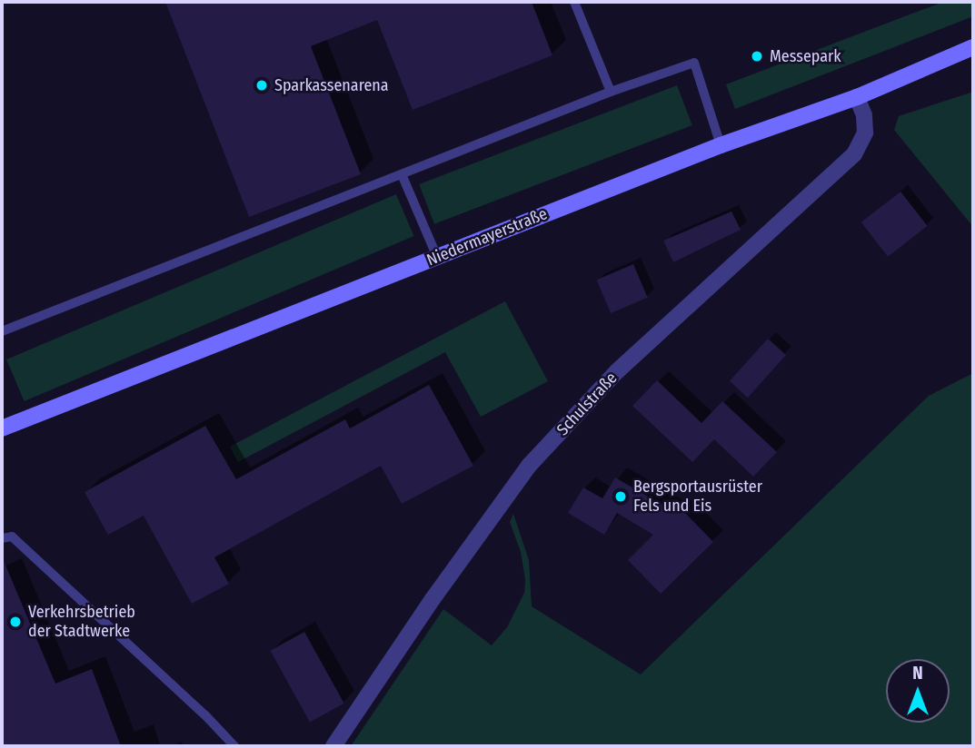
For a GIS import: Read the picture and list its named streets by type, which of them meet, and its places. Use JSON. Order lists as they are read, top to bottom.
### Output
{
  "streets": {
    "main road": ["Niedermayerstraße"],
    "street": ["Schulstraße"]
  },
  "crossings": [
    ["Niedermayerstraße", "Schulstraße"]
  ],
  "places": [
    "Messepark",
    "Sparkassenarena",
    "Bergsportausrüster Fels und Eis",
    "Verkehrsbetrieb der Stadtwerke"
  ],
  "north": "top"
}
